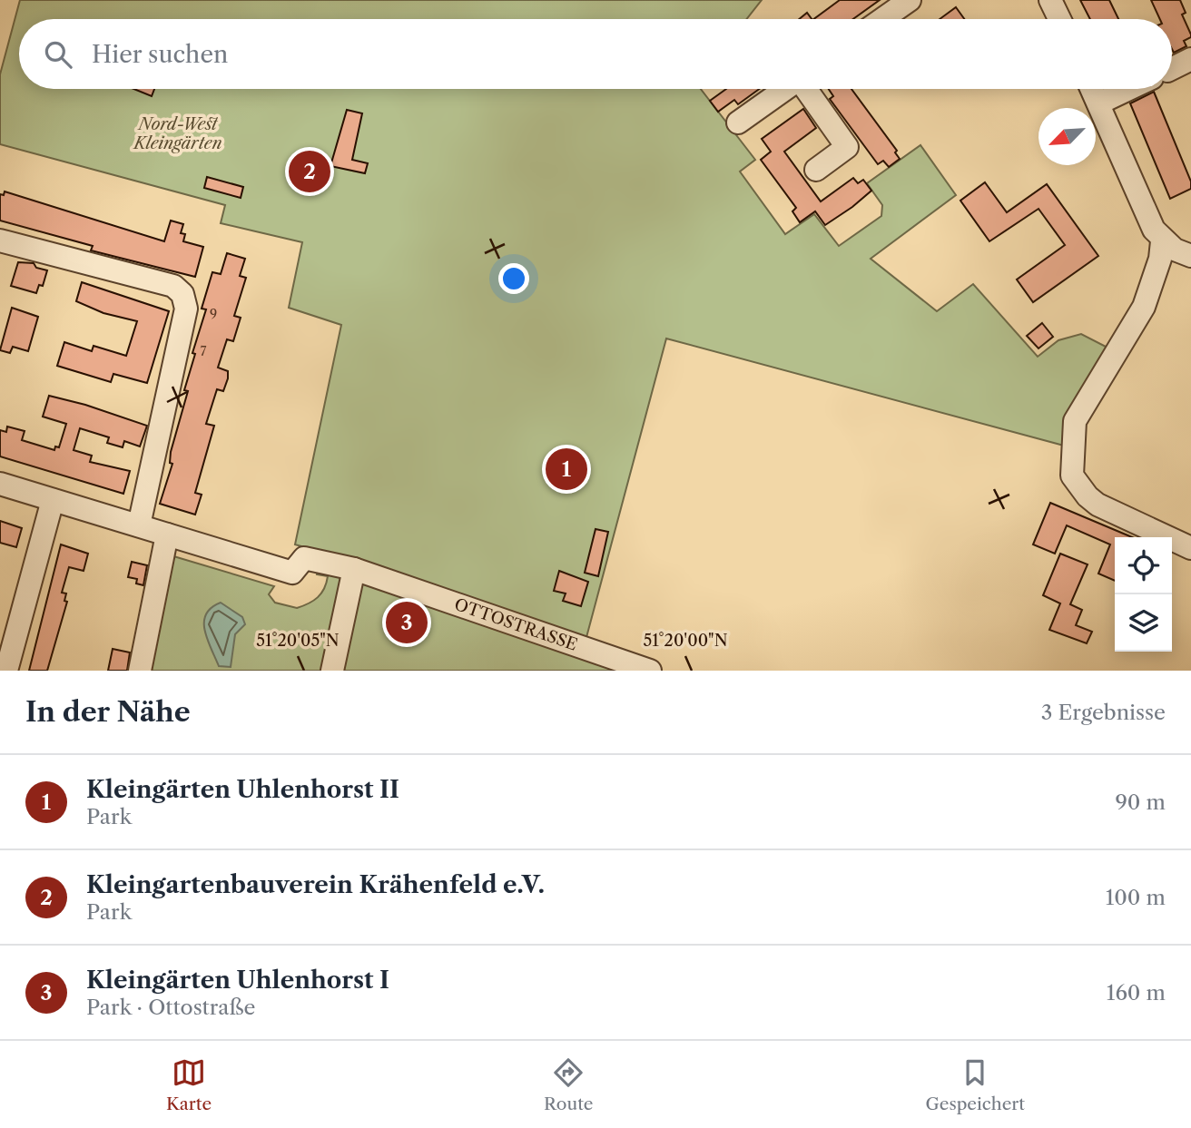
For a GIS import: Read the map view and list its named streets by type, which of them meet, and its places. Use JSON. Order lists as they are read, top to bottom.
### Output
{
  "streets": {
    "street": ["OTTOSTRASSE"]
  },
  "parks": ["Nord-West Kleingärten"],
  "house_numbers": ["9", "7"],
  "north": "bottom left",
  "page": {
    "search": "Hier suchen",
    "pins": ["2", "1", "3"],
    "heading": ["In der Nähe", "3 Ergebnisse"],
    "list": [
      {
        "mark": "1",
        "name": "Kleingärten Uhlenhorst II",
        "note": "Park",
        "value": "90 m"
      },
      {
        "mark": "2",
        "name": "Kleingartenbauverein Krähenfeld e.V.",
        "note": "Park",
        "value": "100 m"
      },
      {
        "mark": "3",
        "name": "Kleingärten Uhlenhorst I",
        "note": "Park · Ottostraße",
        "value": "160 m"
      }
    ],
    "nav": ["Karte", "Route", "Gespeichert"]
  },
  "coordinates": ["51°20'05\"N", "51°20'00\"N"]
}
